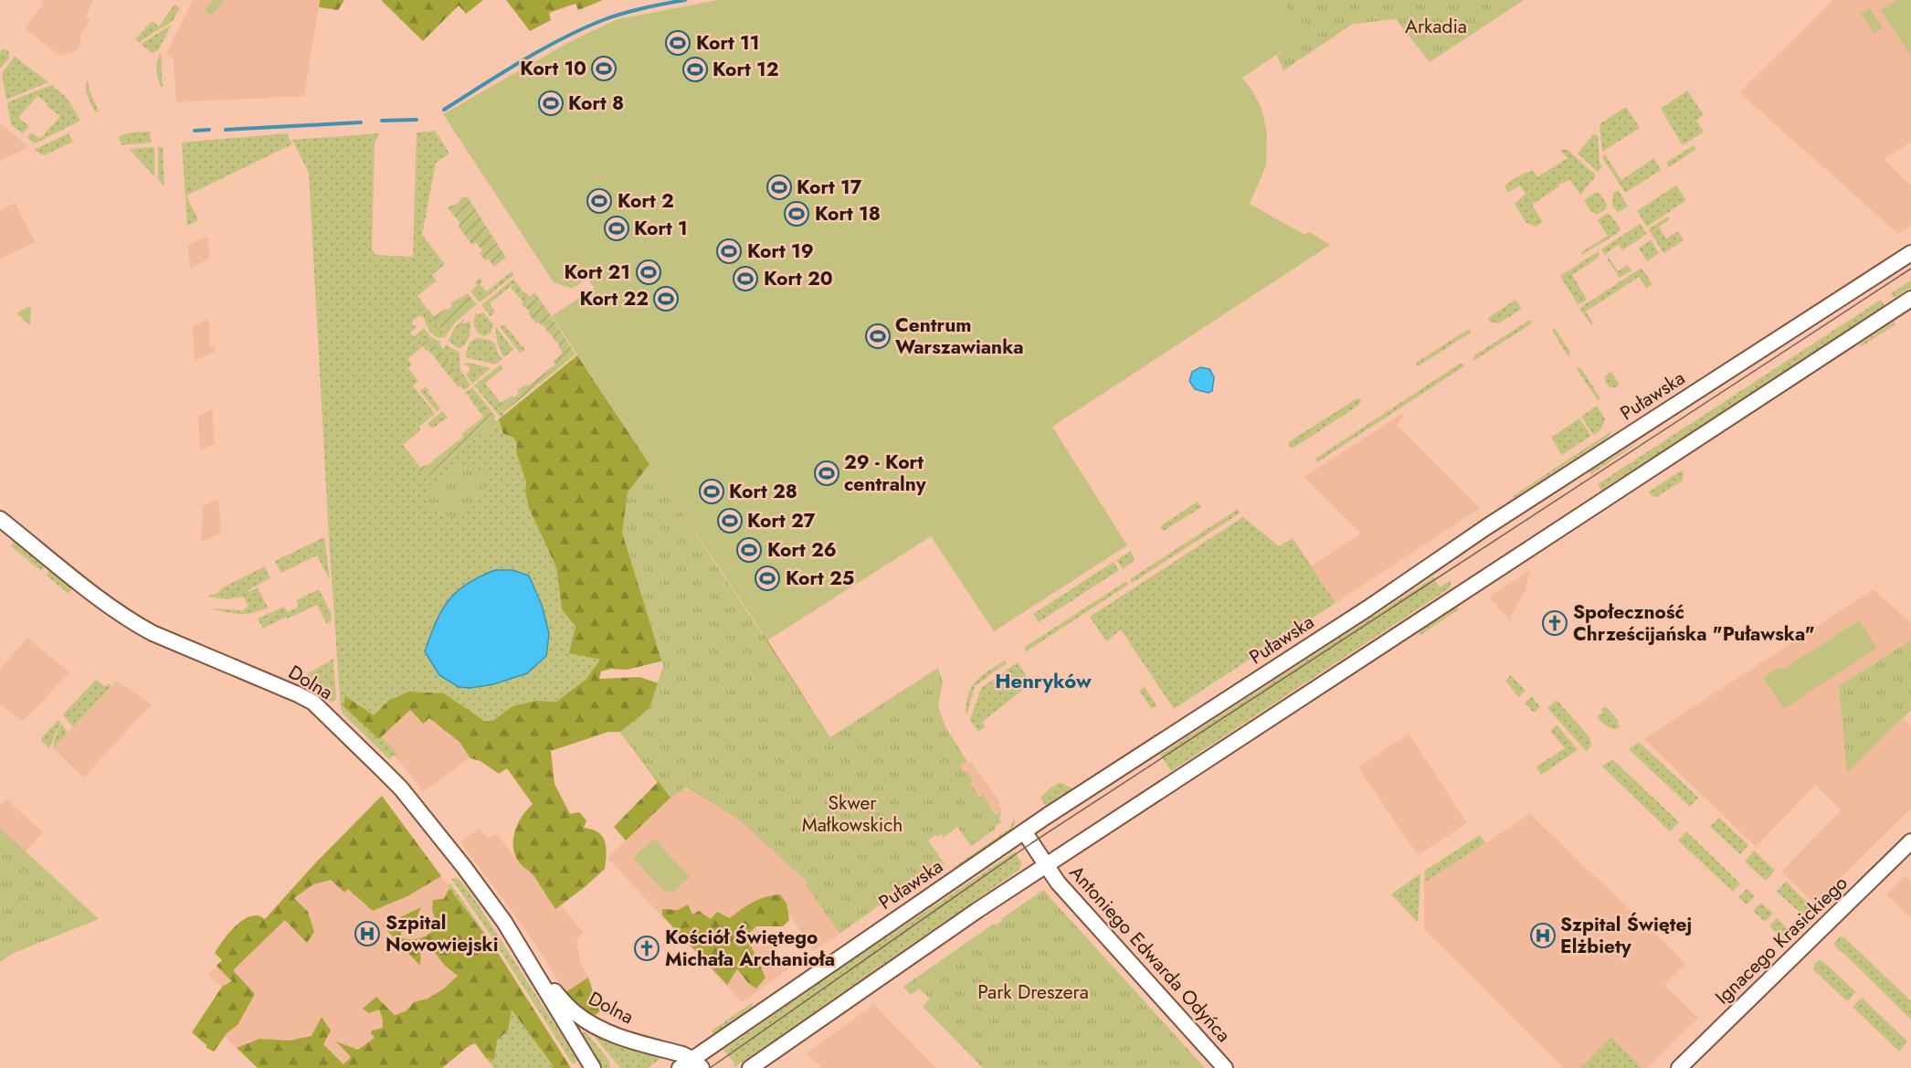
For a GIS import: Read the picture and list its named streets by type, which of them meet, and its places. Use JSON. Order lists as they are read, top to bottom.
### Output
{
  "streets": {
    "main road": [
      "Puławska",
      "Dolna",
      "Ignacego Krasickiego",
      "Antoniego Edwarda Odyńca"
    ]
  },
  "crossings": [
    ["Puławska", "Dolna"],
    ["Puławska", "Antoniego Edwarda Odyńca"]
  ],
  "districts": ["Henryków"],
  "parks": ["Arkadia", "Skwer Małkowskich", "Park Dreszera"],
  "places": {
    "sports": [
      "Kort 11",
      "Kort 10",
      "Kort 12",
      "Kort 8",
      "Kort 17",
      "Kort 2",
      "Kort 18",
      "Kort 1",
      "Kort 19",
      "Kort 21",
      "Kort 20",
      "Kort 22",
      "Centrum Warszawianka",
      "29 - Kort centralny",
      "Kort 28",
      "Kort 27",
      "Kort 26",
      "Kort 25"
    ],
    "church": ["Społeczność Chrześcijańska \"Puławska\"", "Kościół Świętego Michała Archanioła"],
    "hospital": ["Szpital Nowowiejski", "Szpital Świętej Elżbiety"]
  }
}
